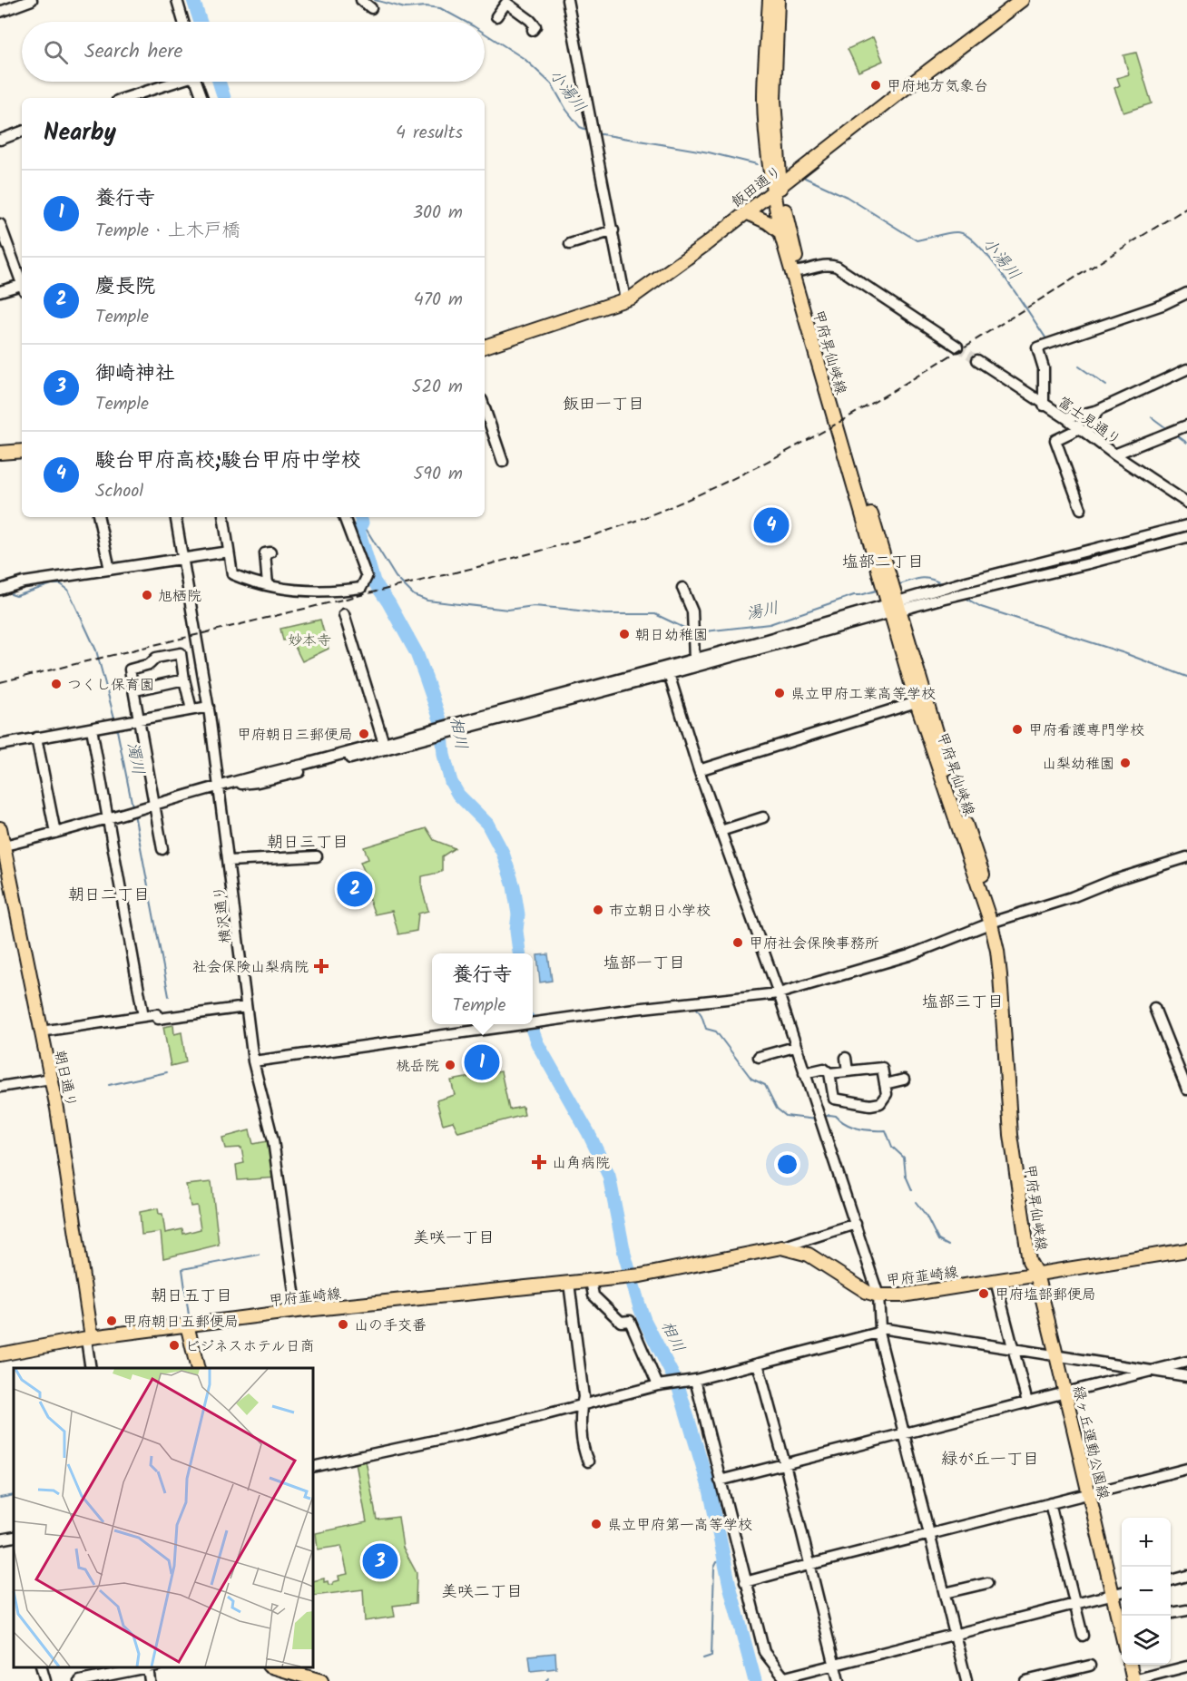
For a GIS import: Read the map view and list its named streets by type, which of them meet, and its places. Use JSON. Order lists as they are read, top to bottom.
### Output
{
  "streets": {
    "main road": [
      "飯田通り",
      "甲府昇仙峡線",
      "朝日通り",
      "甲府韮崎線",
      "緑ヶ丘運動公園線"
    ],
    "street": ["富士見通り", "横沢通り"]
  },
  "crossings": [
    ["飯田通り", "甲府昇仙峡線"],
    ["甲府昇仙峡線", "甲府韮崎線"],
    ["甲府昇仙峡線", "緑ヶ丘運動公園線"],
    ["横沢通り", "甲府韮崎線"],
    ["朝日通り", "甲府韮崎線"],
    ["甲府韮崎線", "緑ヶ丘運動公園線"]
  ],
  "districts": [
    "飯田一丁目",
    "塩部二丁目",
    "朝日三丁目",
    "朝日二丁目",
    "塩部一丁目",
    "塩部三丁目",
    "美咲一丁目",
    "朝日五丁目",
    "緑が丘一丁目",
    "美咲二丁目"
  ],
  "water": [
    "小湯川",
    "湯川",
    "相川",
    "濁川"
  ],
  "parks": ["妙本寺"],
  "places": {
    "other": [
      "甲府地方気象台",
      "旭栖院",
      "朝日幼稚園",
      "つくし保育園",
      "県立甲府工業高等学校",
      "甲府看護専門学校",
      "甲府朝日三郵便局",
      "山梨幼稚園",
      "市立朝日小学校",
      "甲府社会保険事務所",
      "桃岳院",
      "甲府塩部郵便局",
      "甲府朝日五郵便局",
      "山の手交番",
      "ビジネスホテル日商",
      "県立甲府第一高等学校"
    ],
    "health": ["社会保険山梨病院", "山角病院"]
  },
  "page": {
    "search": "Search here",
    "heading": ["Nearby", "4 results"],
    "list": [
      {
        "mark": "1",
        "name": "養行寺",
        "note": "Temple · 上木戸橋",
        "value": "300 m"
      },
      {
        "mark": "2",
        "name": "慶長院",
        "note": "Temple",
        "value": "470 m"
      },
      {
        "mark": "3",
        "name": "御崎神社",
        "note": "Temple",
        "value": "520 m"
      },
      {
        "mark": "4",
        "name": "駿台甲府高校;駿台甲府中学校",
        "note": "School",
        "value": "590 m"
      }
    ],
    "pins": [
      "4",
      "2",
      "1",
      "3"
    ],
    "popup": ["養行寺", "Temple"],
    "map_buttons": ["+", "−"]
  }
}
